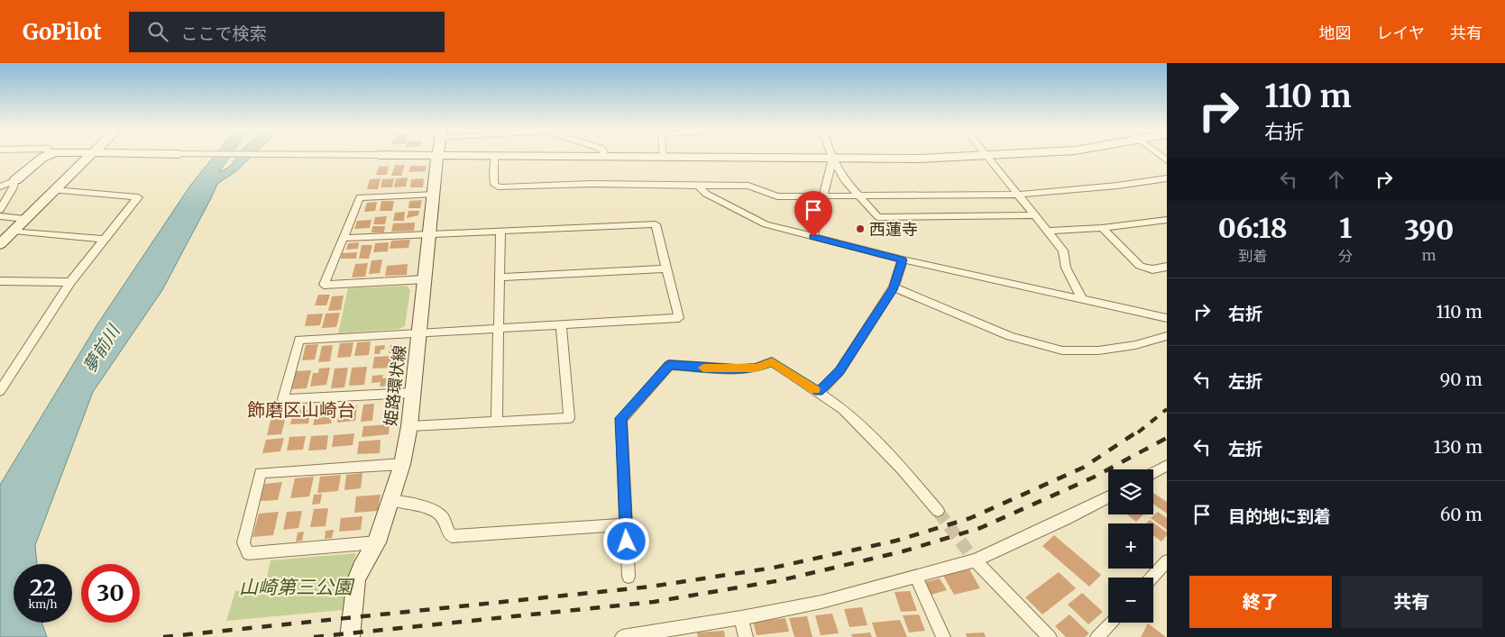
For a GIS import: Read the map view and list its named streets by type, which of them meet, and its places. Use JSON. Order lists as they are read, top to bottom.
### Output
{
  "streets": {
    "street": ["姫路環状線"]
  },
  "districts": ["飾磨区山崎台"],
  "water": ["夢前川"],
  "parks": ["山崎第三公園"],
  "places": ["西蓮寺"],
  "page": {
    "header": "GoPilot",
    "search": "ここで検索",
    "nav": ["地図", "レイヤ", "共有"],
    "turn": ["110 m", "右折"],
    "eta": [
      "06:18",
      "到着",
      "1",
      "分",
      "390",
      "m"
    ],
    "list": [
      {
        "name": "右折",
        "value": "110 m"
      },
      {
        "name": "左折",
        "value": "90 m"
      },
      {
        "name": "左折",
        "value": "130 m"
      },
      {
        "name": "目的地に到着",
        "value": "60 m"
      }
    ],
    "map_buttons": ["+", "−"],
    "speed": "22 km/h",
    "limit": "30",
    "buttons": ["終了", "共有"]
  }
}
